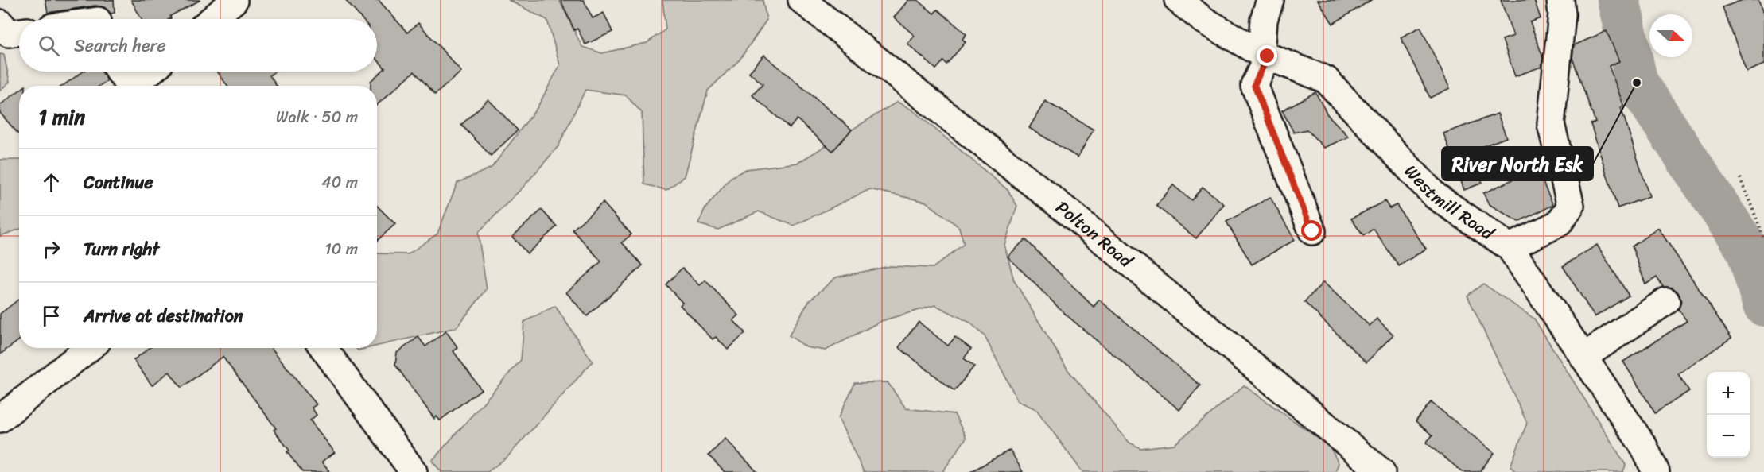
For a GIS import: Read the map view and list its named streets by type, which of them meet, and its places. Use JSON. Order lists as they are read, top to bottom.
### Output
{
  "streets": {
    "street": ["Westmill Road", "Polton Road"]
  },
  "places": ["River North Esk"],
  "north": "right",
  "page": {
    "search": "Search here",
    "heading": ["1 min", "Walk · 50 m"],
    "list": [
      ["Continue", "40 m"],
      ["Turn right", "10 m"],
      "Arrive at destination"
    ],
    "map_buttons": ["+", "−"]
  }
}
